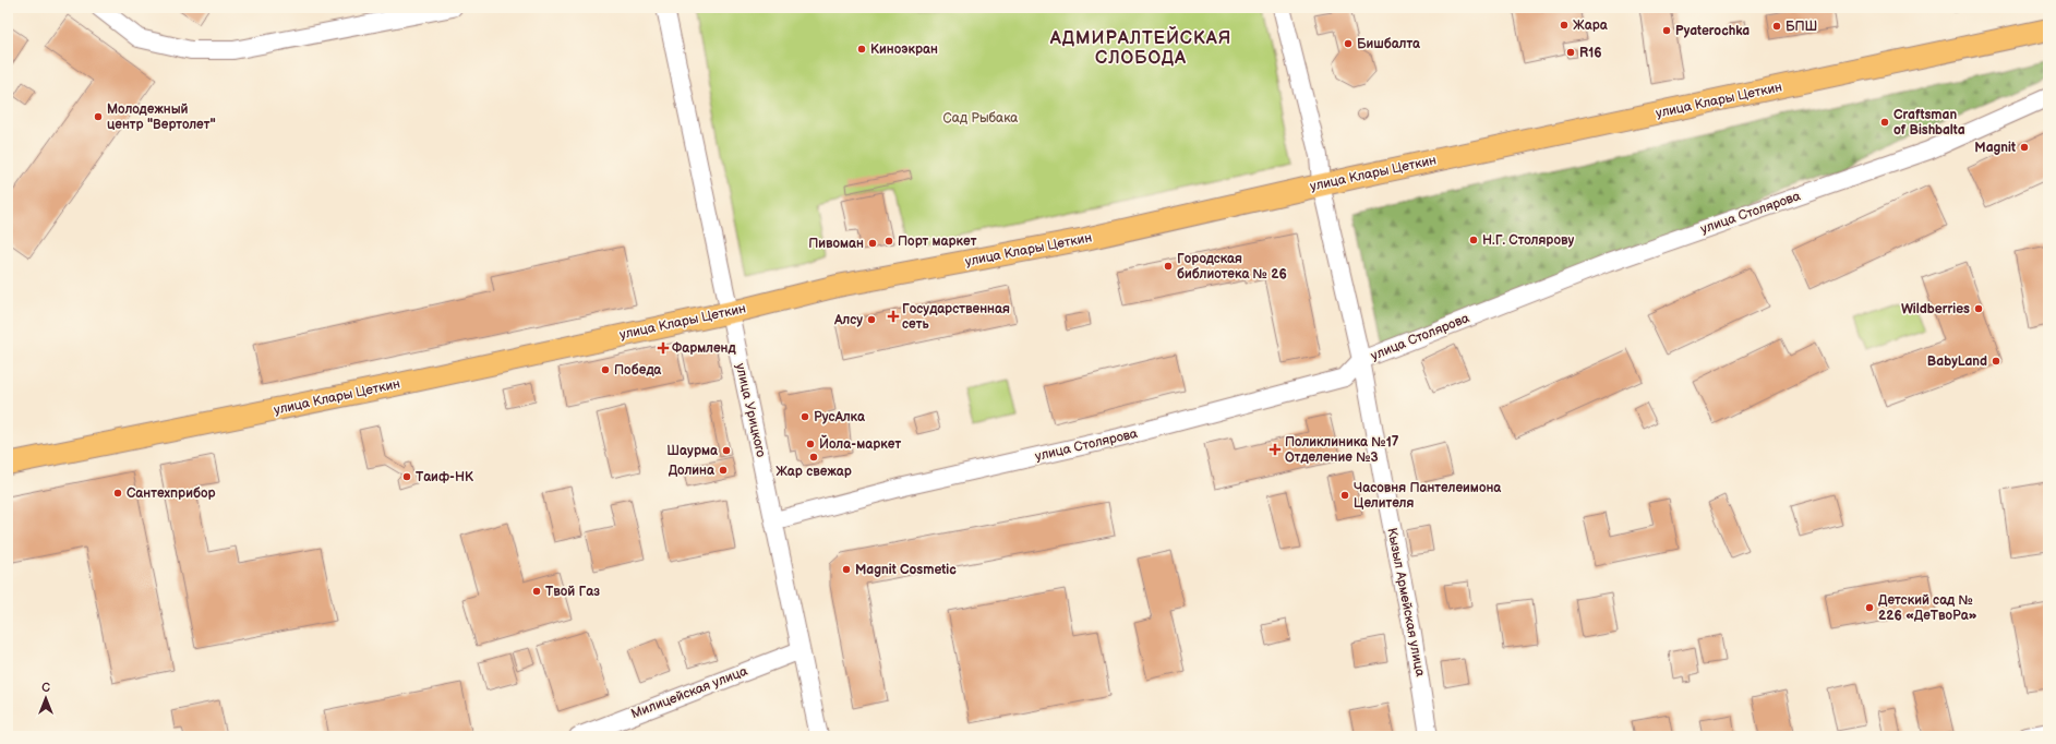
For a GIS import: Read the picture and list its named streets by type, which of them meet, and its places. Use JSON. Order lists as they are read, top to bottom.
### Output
{
  "streets": {
    "main road": ["улица Клары Цеткин"],
    "street": [
      "улица Столярова",
      "улица Урицкого",
      "Кызыл Армейская улица",
      "Милицейская улица"
    ]
  },
  "crossings": [
    ["улица Клары Цеткин", "улица Урицкого"],
    ["улица Клары Цеткин", "Кызыл Армейская улица"],
    ["улица Столярова", "улица Урицкого"],
    ["улица Столярова", "Кызыл Армейская улица"],
    ["улица Урицкого", "Милицейская улица"]
  ],
  "districts": ["АДМИРАЛТЕЙСКАЯ СЛОБОДА"],
  "parks": ["Сад Рыбака"],
  "places": {
    "other": [
      "Жара",
      "БПШ",
      "Pyaterochka",
      "Бишбалта",
      "Киноэкран",
      "R16",
      "Молодежный центр \"Вертолет\"",
      "Craftsman of Bishbalta",
      "Magnit",
      "Н.Г. Столярову",
      "Порт маркет",
      "Пивоман",
      "Городская библиотека № 26",
      "Wildberries",
      "Алсу",
      "BabyLand",
      "Победа",
      "РусАлка",
      "Йола-маркет",
      "Шаурма",
      "Жар свежар",
      "Долина",
      "Таиф-НК",
      "Сантехприбор",
      "Часовня Пантелеимона Целителя",
      "Magnit Cosmetic",
      "Твой Газ",
      "Детский сад № 226 «ДеТвоРа»"
    ],
    "health": ["Государственная сеть", "Фармленд", "Поликлиника №17 Отделение №3"]
  },
  "north": "top"
}
